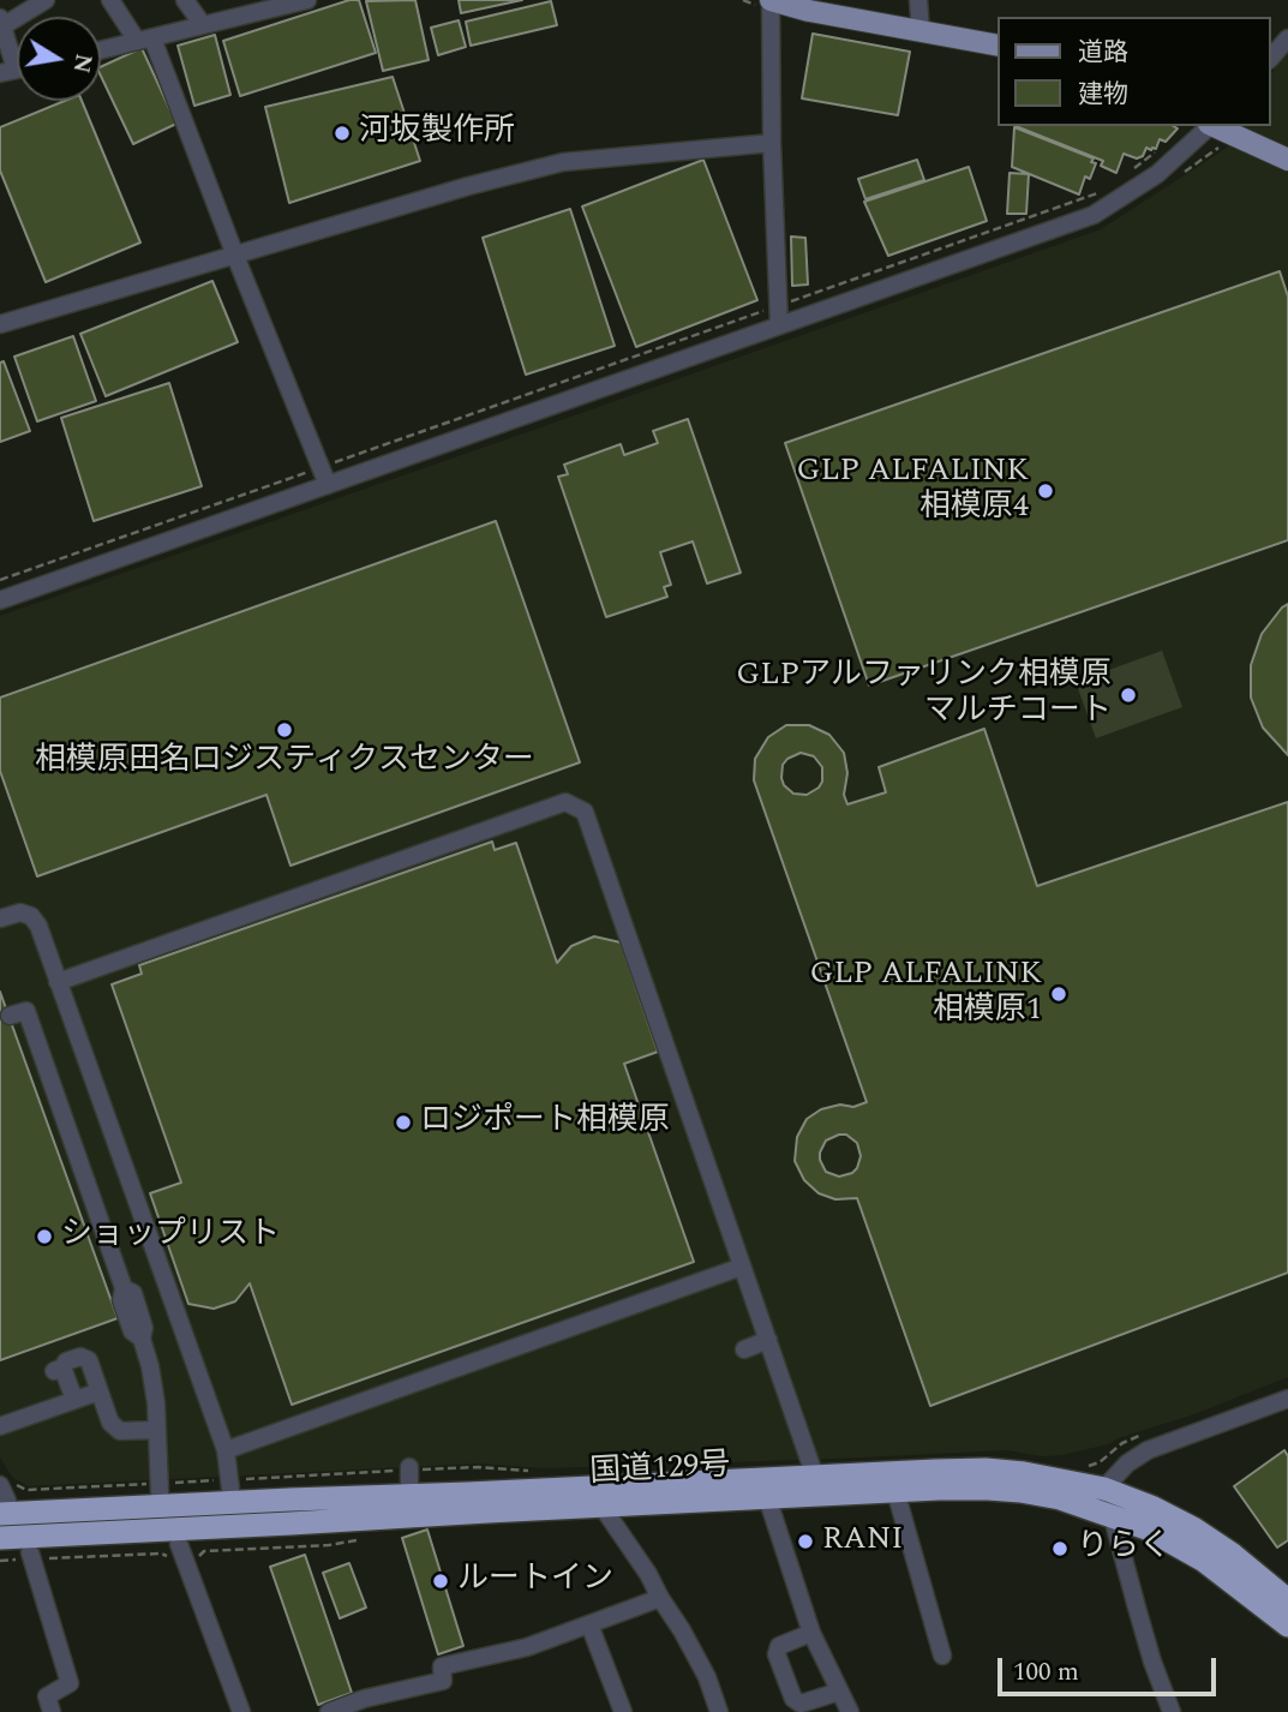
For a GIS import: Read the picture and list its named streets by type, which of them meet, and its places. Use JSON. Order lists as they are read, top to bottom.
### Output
{
  "streets": {
    "highway": ["国道129号"]
  },
  "places": [
    "河坂製作所",
    "GLP ALFALINK 相模原4",
    "GLPアルファリンク相模原 マルチコート",
    "相模原田名ロジスティクスセンター",
    "GLP ALFALINK 相模原1",
    "ロジポート相模原",
    "ショップリスト",
    "RANI",
    "りらく",
    "ルートイン"
  ],
  "legend": ["道路", "建物"],
  "scale_bar": "100 m",
  "north": "right"
}
